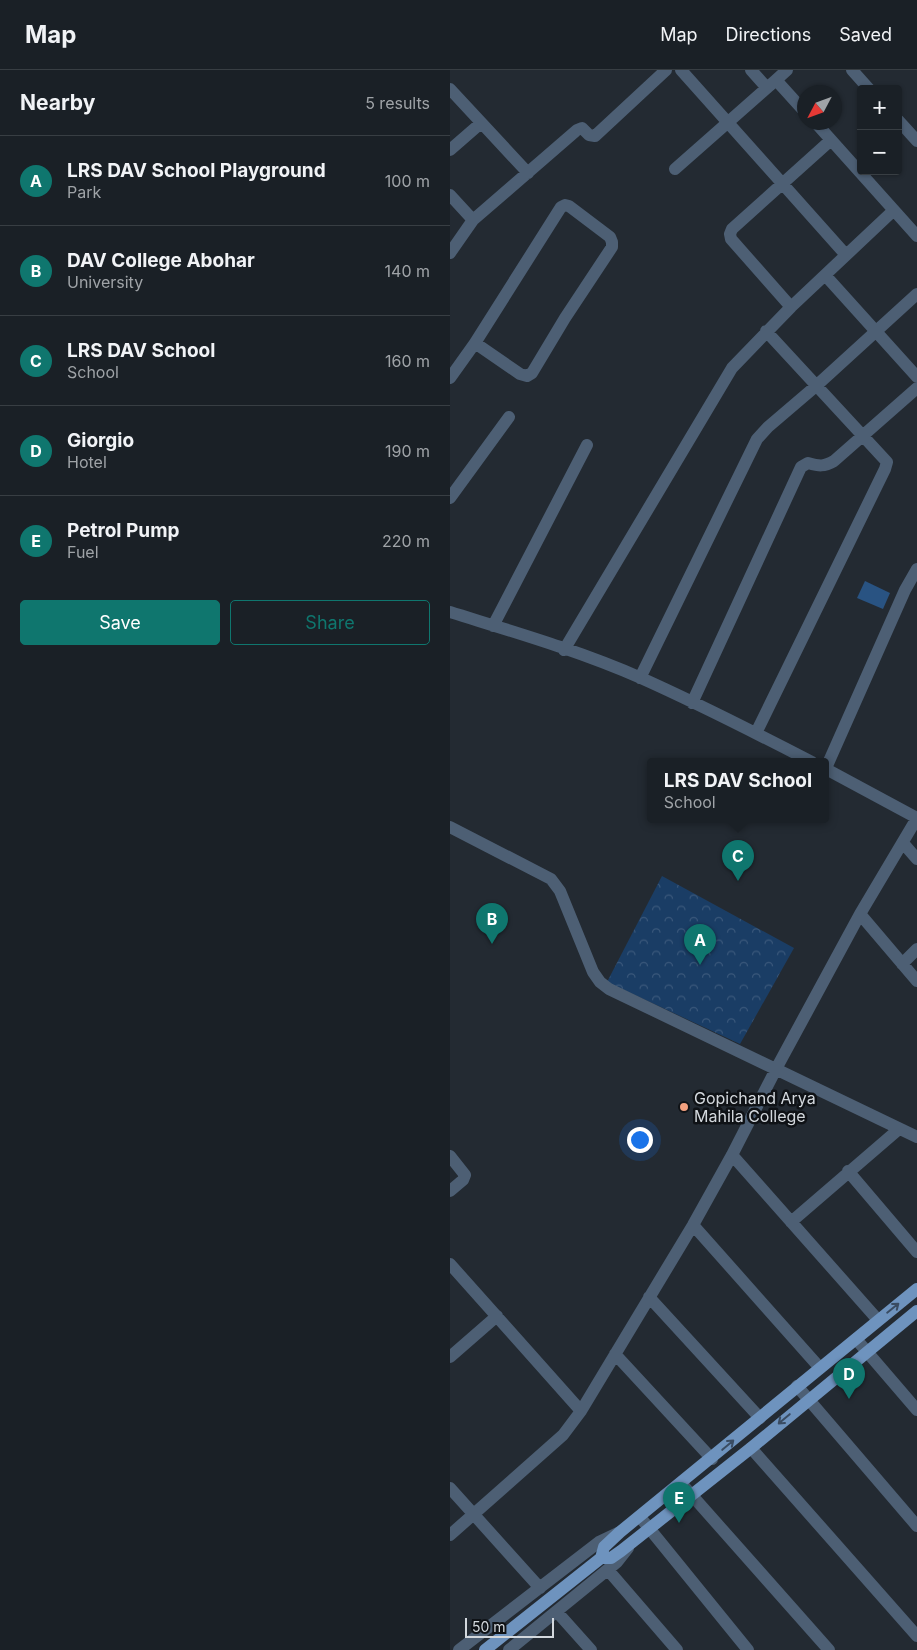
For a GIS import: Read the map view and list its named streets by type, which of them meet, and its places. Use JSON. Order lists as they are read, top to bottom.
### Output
{
  "places": ["Gopichand Arya Mahila College"],
  "scale_bar": "50 m",
  "north": "bottom left",
  "page": {
    "header": "Map",
    "nav": ["Map", "Directions", "Saved"],
    "heading": ["Nearby", "5 results"],
    "map_buttons": ["+", "−"],
    "list": [
      {
        "mark": "A",
        "name": "LRS DAV School Playground",
        "note": "Park",
        "value": "100 m"
      },
      {
        "mark": "B",
        "name": "DAV College Abohar",
        "note": "University",
        "value": "140 m"
      },
      {
        "mark": "C",
        "name": "LRS DAV School",
        "note": "School",
        "value": "160 m"
      },
      {
        "mark": "D",
        "name": "Giorgio",
        "note": "Hotel",
        "value": "190 m"
      },
      {
        "mark": "E",
        "name": "Petrol Pump",
        "note": "Fuel",
        "value": "220 m"
      }
    ],
    "buttons": ["Save", "Share"],
    "popup": ["LRS DAV School", "School"],
    "pins": [
      "C",
      "B",
      "A",
      "D",
      "E"
    ],
    "scale": "50 m"
  }
}
